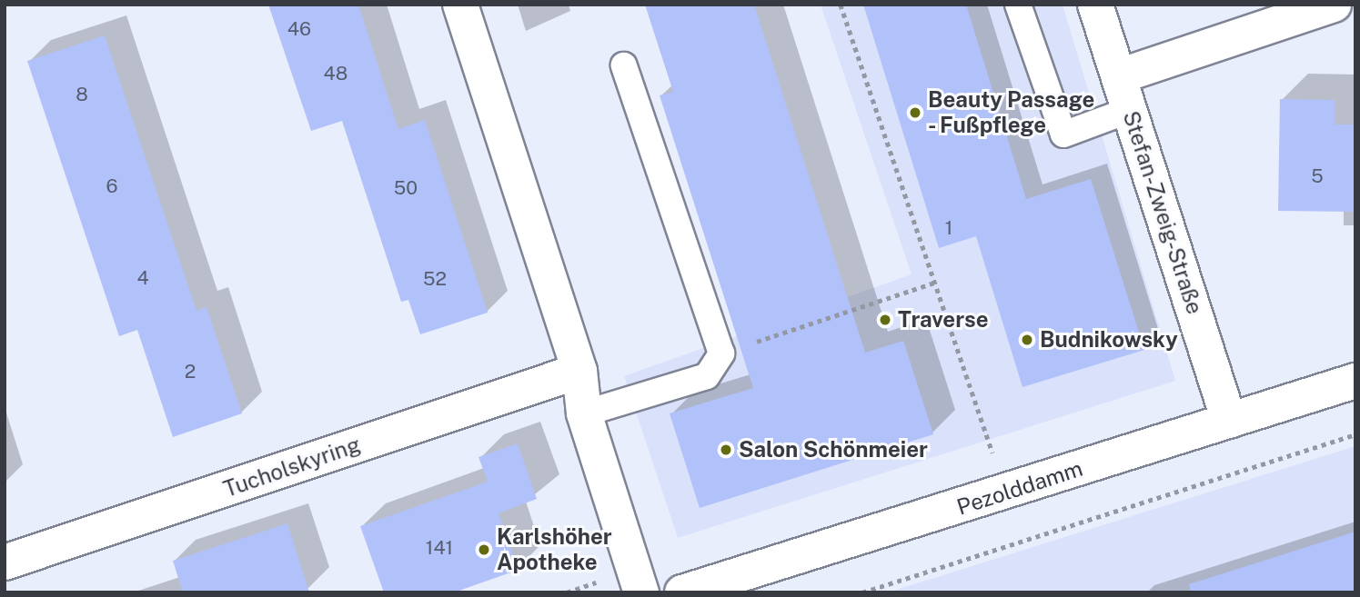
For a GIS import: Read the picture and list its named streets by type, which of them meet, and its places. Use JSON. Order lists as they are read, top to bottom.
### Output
{
  "streets": {
    "street": ["Stefan-Zweig-Straße", "Tucholskyring", "Pezolddamm"]
  },
  "crossings": [
    ["Stefan-Zweig-Straße", "Pezolddamm"]
  ],
  "places": [
    "Beauty Passage - Fußpflege",
    "Traverse",
    "Budnikowsky",
    "Salon Schönmeier",
    "Karlshöher Apotheke"
  ],
  "house_numbers": [
    "46",
    "48",
    "8",
    "5",
    "6",
    "50",
    "1",
    "4",
    "52",
    "2",
    "141"
  ]
}
